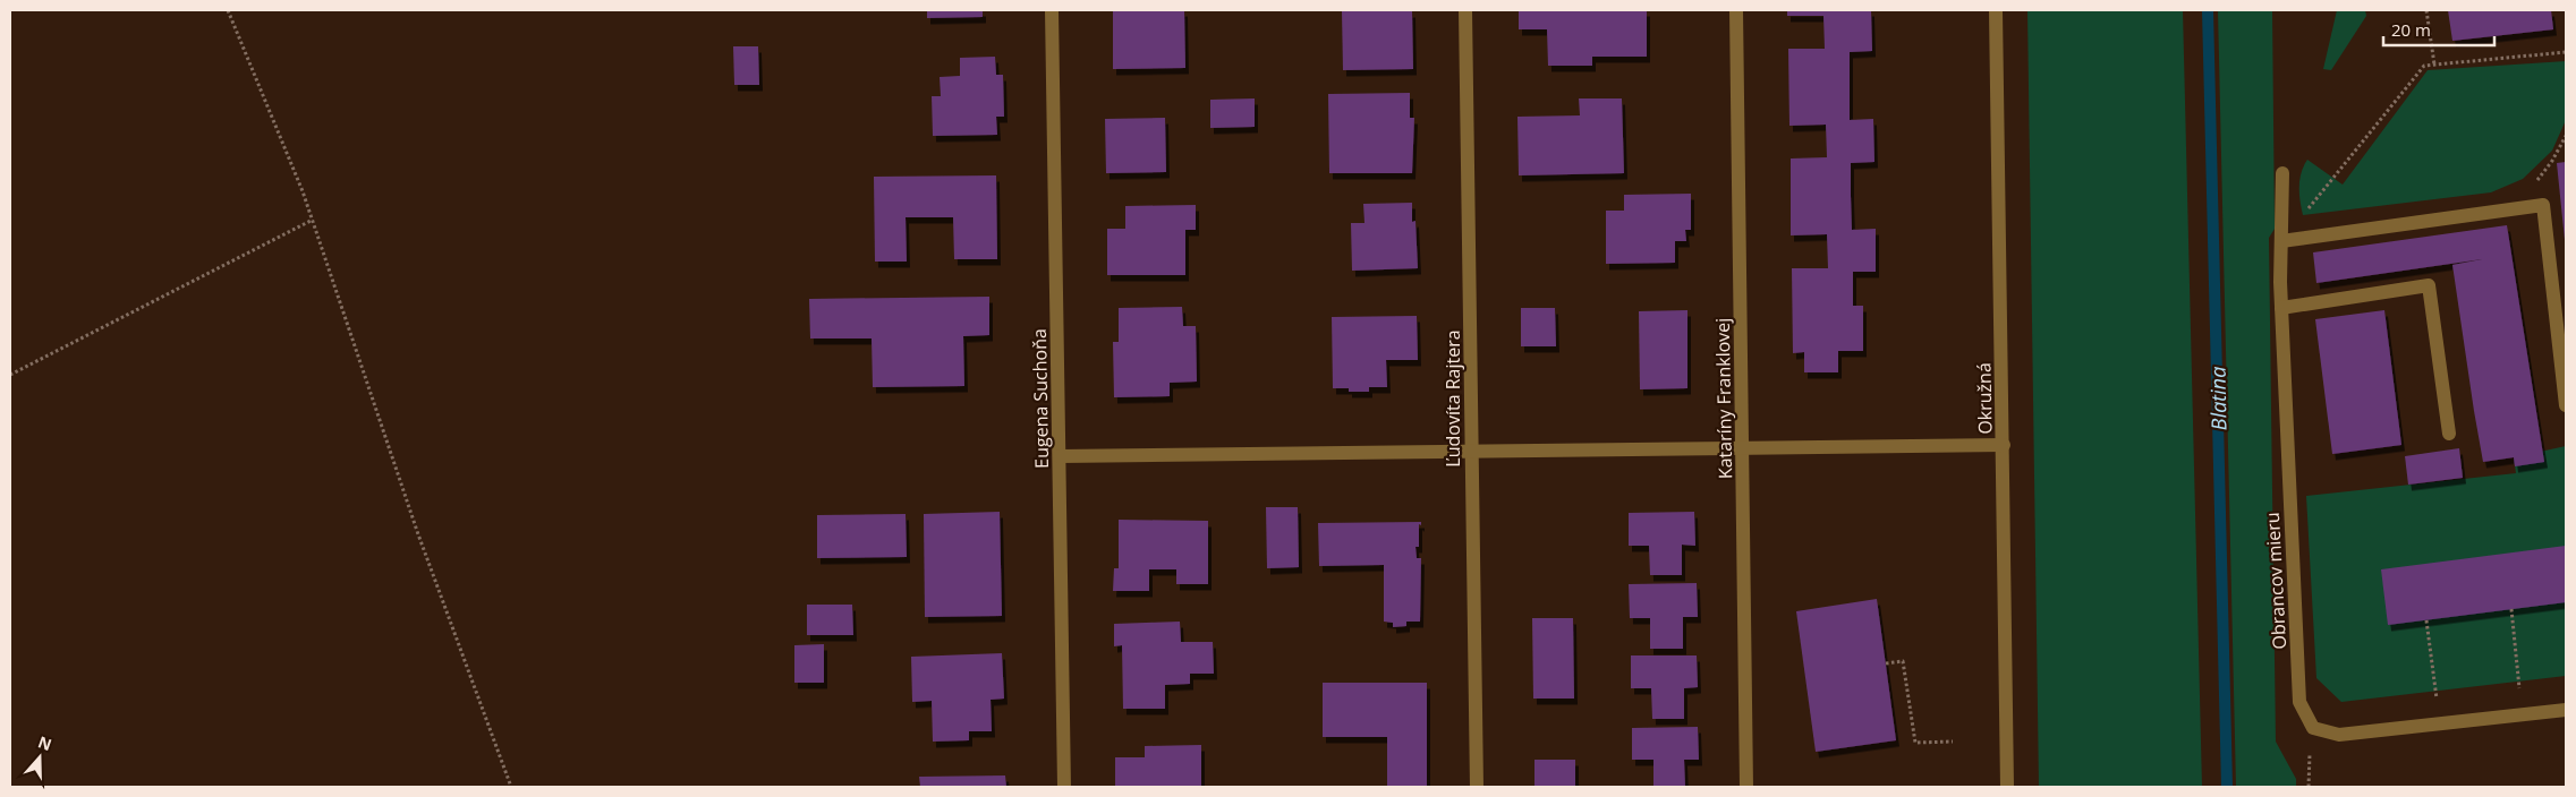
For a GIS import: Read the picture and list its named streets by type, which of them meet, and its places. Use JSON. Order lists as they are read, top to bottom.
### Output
{
  "streets": {
    "street": [
      "Eugena Suchoňa",
      "Ľudovíta Rajtera",
      "Kataríny Franklovej",
      "Okružná",
      "Obrancov mieru"
    ]
  },
  "water": ["Blatina"],
  "scale_bar": "20 m",
  "north": "top"
}
